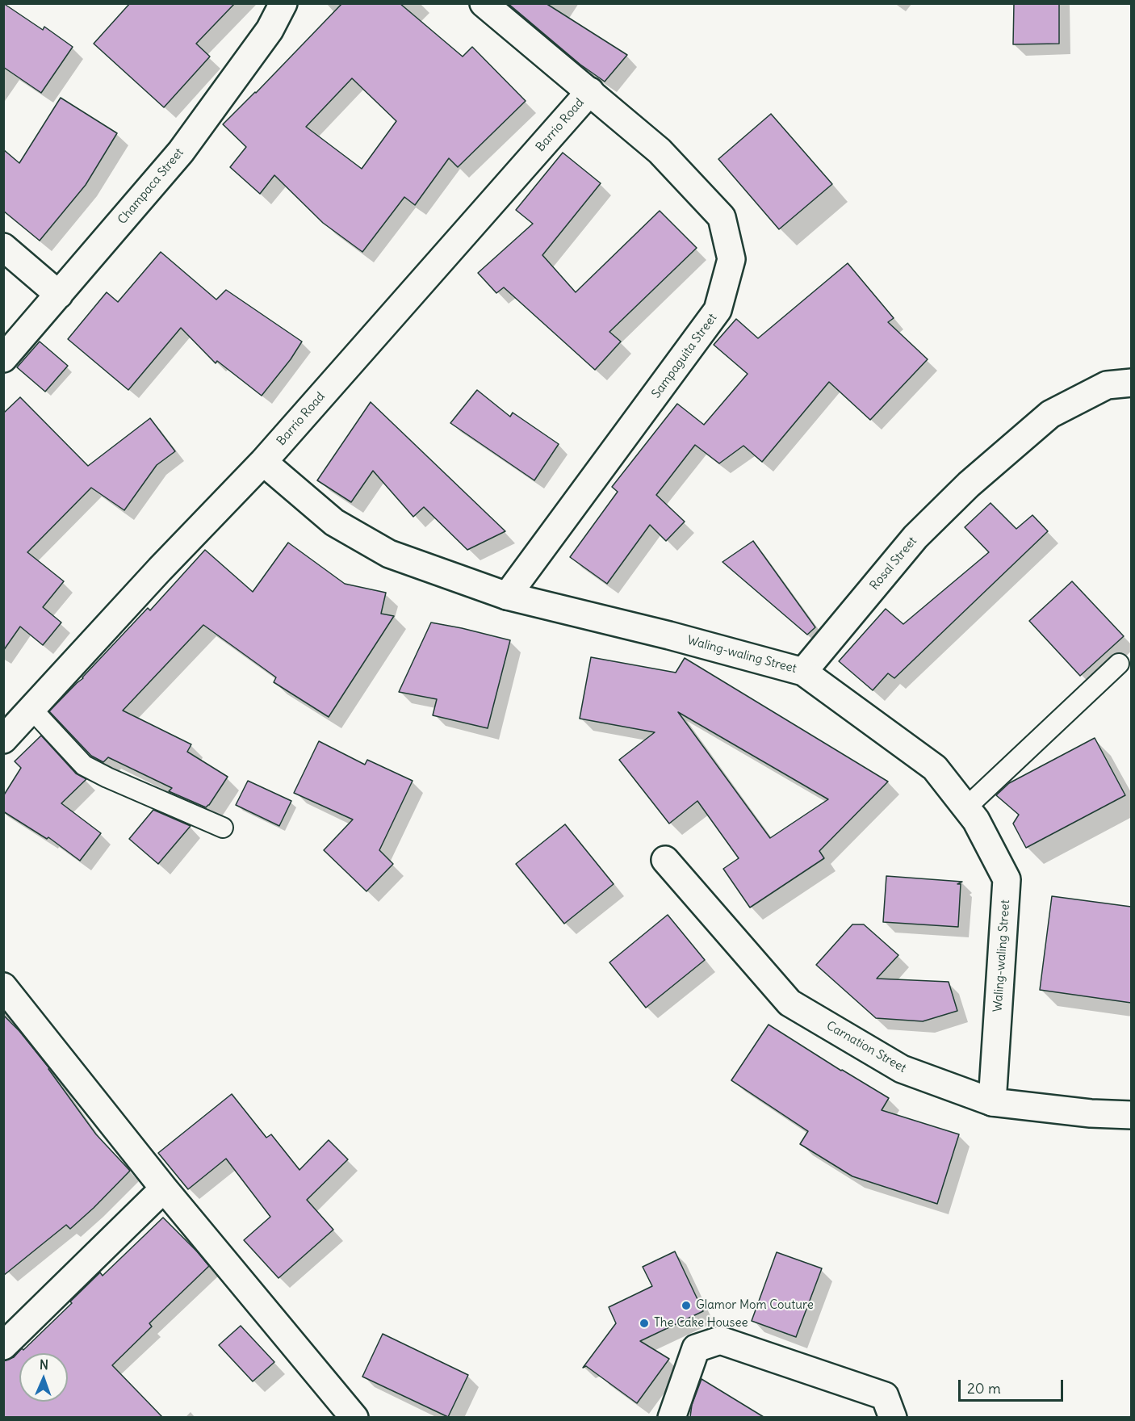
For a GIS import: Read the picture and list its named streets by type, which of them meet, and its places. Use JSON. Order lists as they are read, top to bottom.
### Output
{
  "streets": {
    "street": [
      "Barrio Road",
      "Champaca Street",
      "Sampaguita Street",
      "Rosal Street",
      "Waling-waling Street",
      "Carnation Street"
    ]
  },
  "crossings": [
    ["Barrio Road", "Sampaguita Street"],
    ["Barrio Road", "Waling-waling Street"],
    ["Sampaguita Street", "Waling-waling Street"],
    ["Rosal Street", "Waling-waling Street"],
    ["Waling-waling Street", "Carnation Street"]
  ],
  "places": ["Glamor Mom Couture", "The Cake Housee"],
  "scale_bar": "20 m",
  "north": "top"
}
